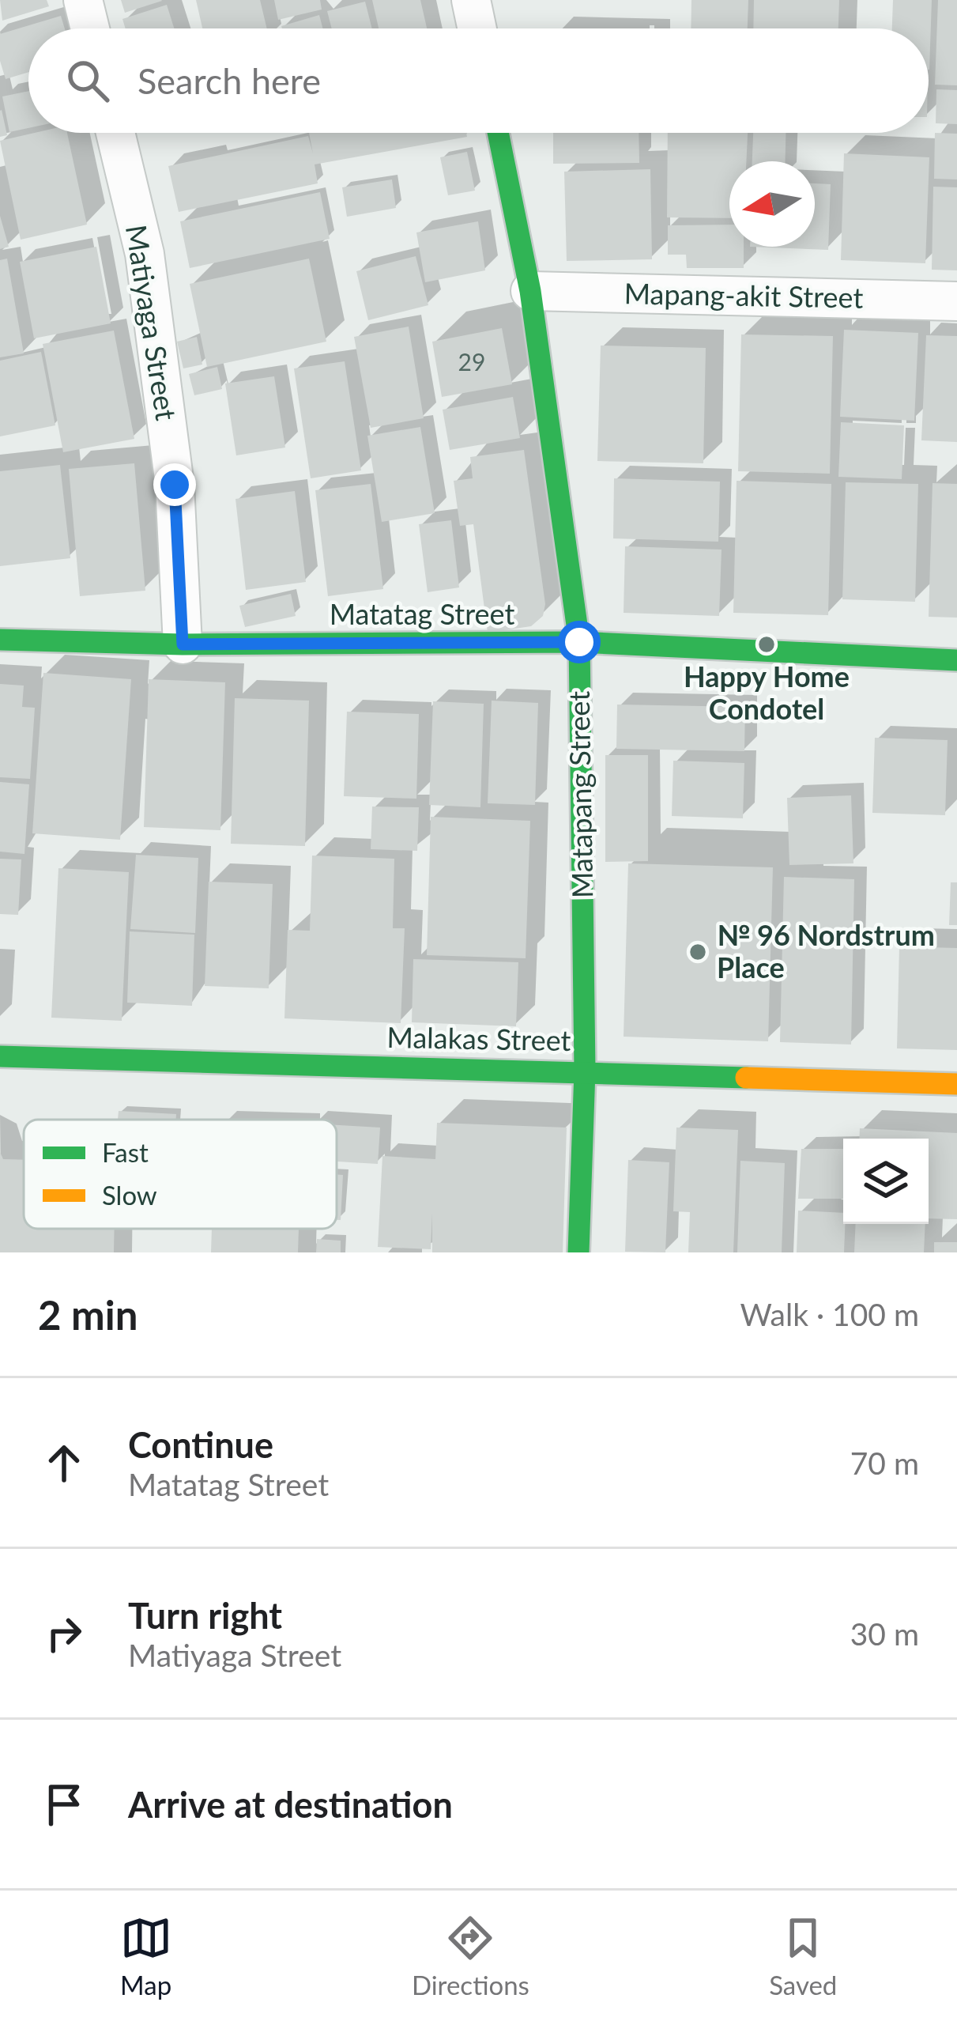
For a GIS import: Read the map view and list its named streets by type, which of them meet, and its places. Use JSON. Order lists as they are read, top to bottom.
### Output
{
  "streets": {
    "street": [
      "Mapang-akit Street",
      "Matiyaga Street",
      "Matatag Street",
      "Matapang Street",
      "Malakas Street"
    ]
  },
  "crossings": [
    ["Mapang-akit Street", "Matapang Street"],
    ["Matiyaga Street", "Matatag Street"],
    ["Matatag Street", "Matapang Street"],
    ["Matapang Street", "Malakas Street"]
  ],
  "places": ["Happy Home Condotel", "№ 96 Nordstrum Place"],
  "house_numbers": ["29"],
  "legend": ["Fast", "Slow"],
  "north": "left",
  "page": {
    "search": "Search here",
    "heading": ["2 min", "Walk · 100 m"],
    "list": [
      ["Continue", "Matatag Street", "70 m"],
      ["Turn right", "Matiyaga Street", "30 m"],
      "Arrive at destination"
    ],
    "nav": ["Map", "Directions", "Saved"]
  }
}
